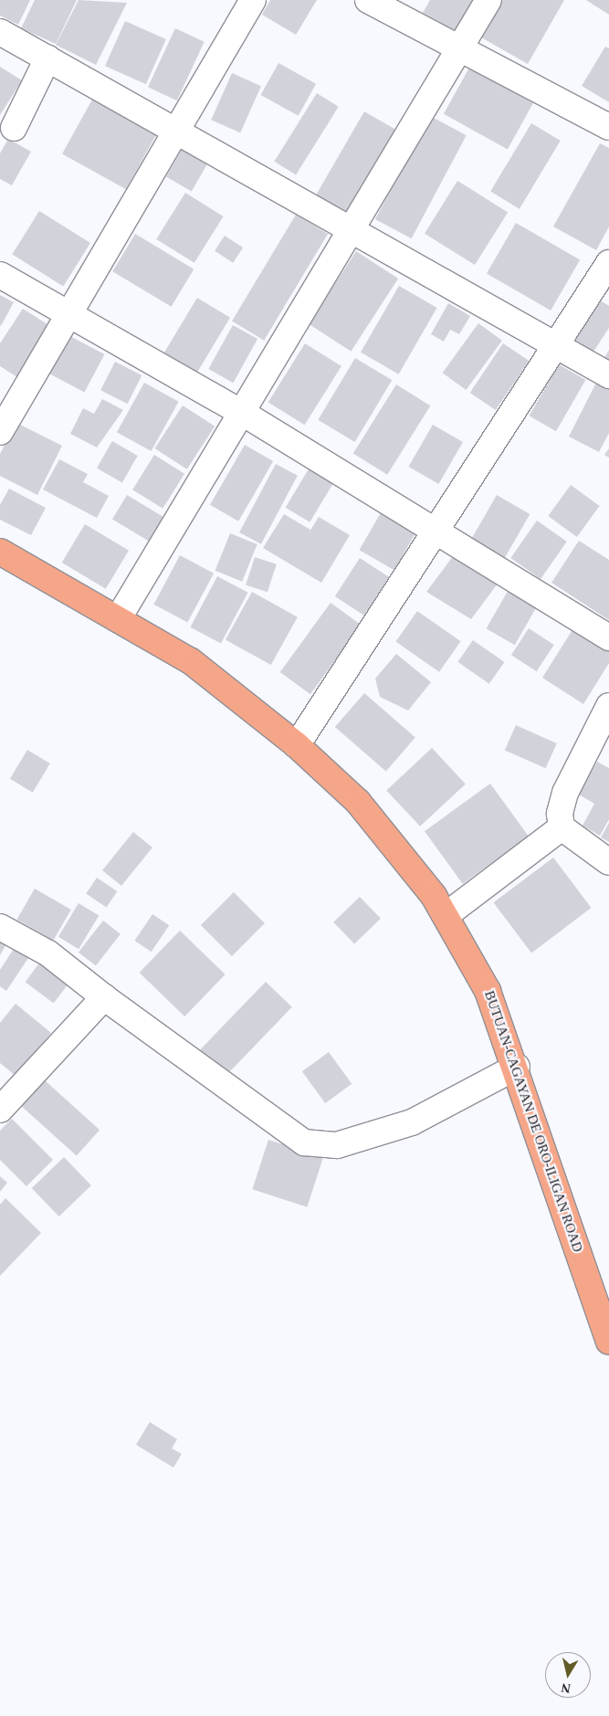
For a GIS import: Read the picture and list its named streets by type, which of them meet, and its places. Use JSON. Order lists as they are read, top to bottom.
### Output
{
  "streets": {
    "highway": ["BUTUAN-CAGAYAN DE ORO-ILIGAN ROAD"]
  },
  "north": "bottom"
}
